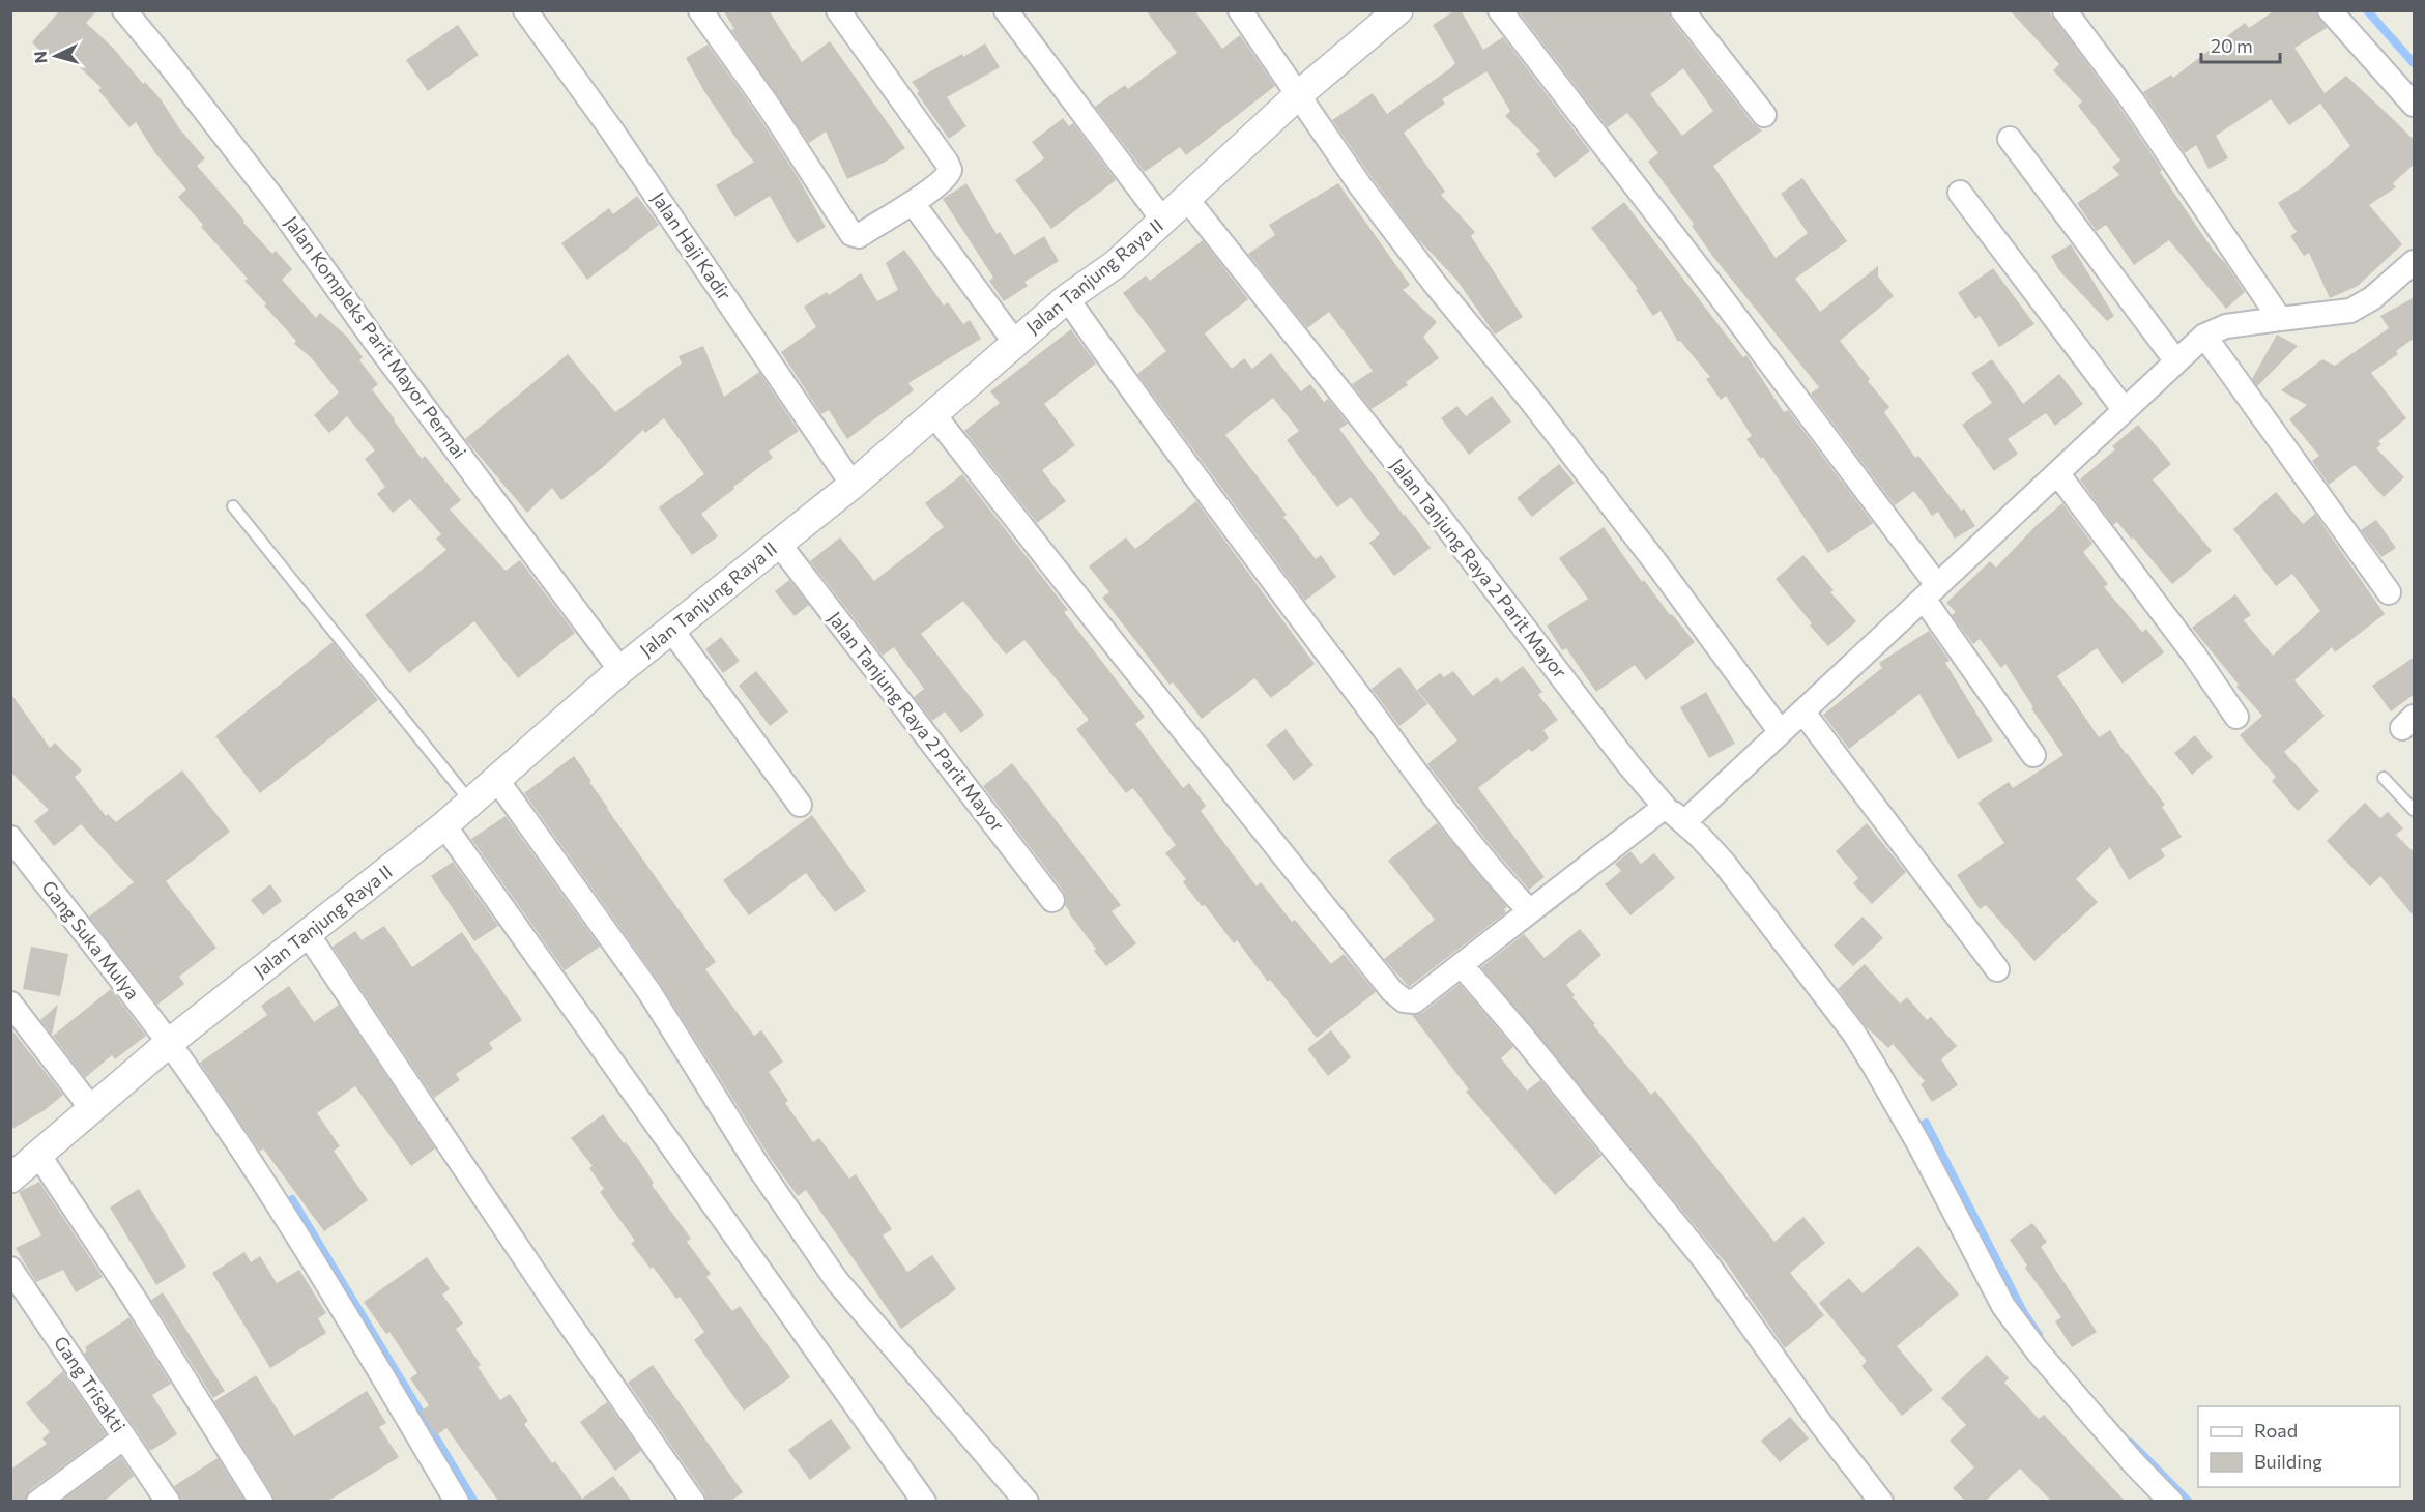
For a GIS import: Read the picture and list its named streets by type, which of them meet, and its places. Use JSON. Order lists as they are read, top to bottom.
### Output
{
  "streets": {
    "street": [
      "Jalan Haji Kadir",
      "Jalan Tanjung Raya II",
      "Jalan Kompleks Parit Mayor Permai",
      "Jalan Tanjung Raya 2 Parit Mayor",
      "Gang Suka Mulya",
      "Gang Trisakti"
    ]
  },
  "crossings": [
    ["Jalan Haji Kadir", "Jalan Tanjung Raya II"],
    ["Jalan Tanjung Raya II", "Jalan Kompleks Parit Mayor Permai"],
    ["Jalan Tanjung Raya II", "Jalan Tanjung Raya 2 Parit Mayor"],
    ["Jalan Tanjung Raya II", "Gang Suka Mulya"]
  ],
  "legend": ["Road", "Building"],
  "scale_bar": "20 m",
  "north": "left"
}
